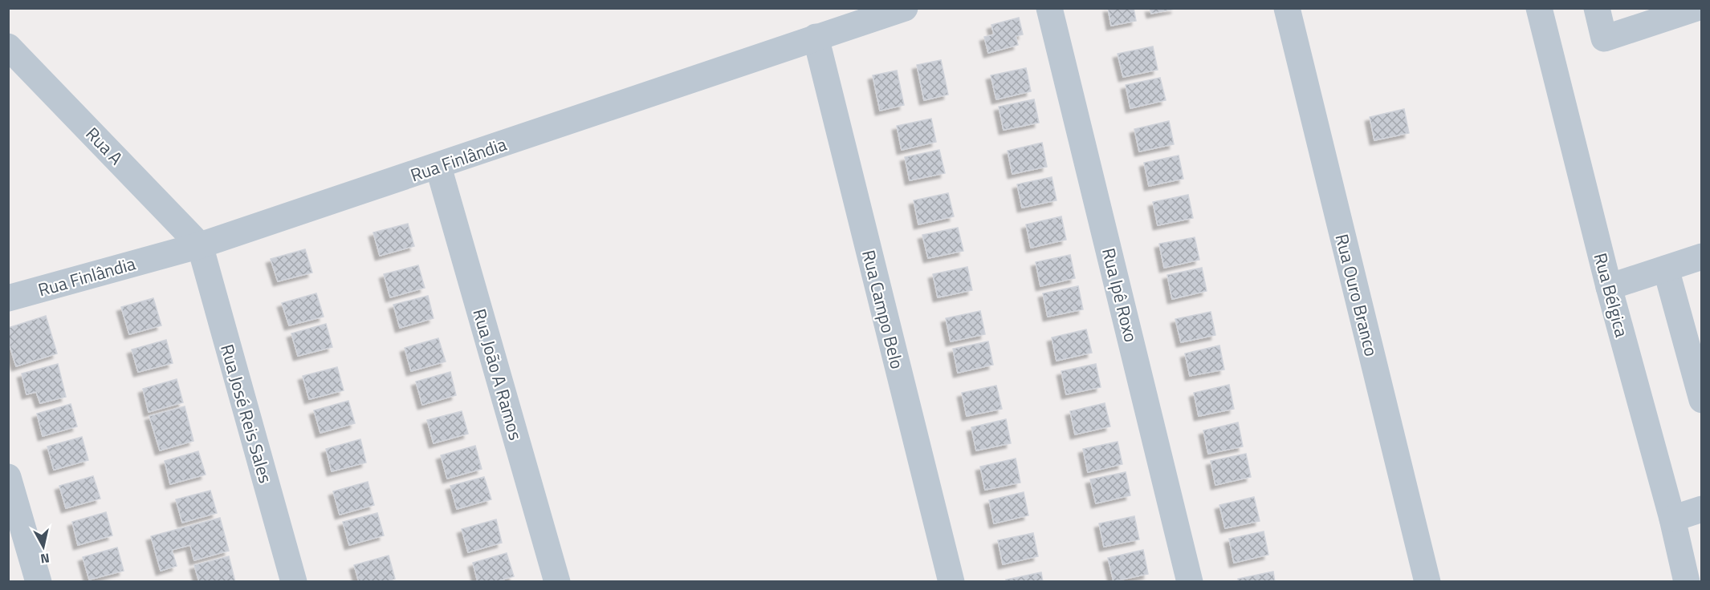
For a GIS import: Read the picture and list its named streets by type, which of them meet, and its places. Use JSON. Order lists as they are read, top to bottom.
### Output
{
  "streets": {
    "street": [
      "Rua A",
      "Rua Finlândia",
      "Rua Ipê Roxo",
      "Rua Ouro Branco",
      "Rua Bélgica",
      "Rua Campo Belo",
      "Rua João A Ramos",
      "Rua José Reis Sales"
    ]
  },
  "crossings": [
    ["Rua A", "Rua Finlândia"],
    ["Rua A", "Rua José Reis Sales"],
    ["Rua Finlândia", "Rua Campo Belo"],
    ["Rua Finlândia", "Rua João A Ramos"],
    ["Rua Finlândia", "Rua José Reis Sales"]
  ],
  "north": "bottom"
}
